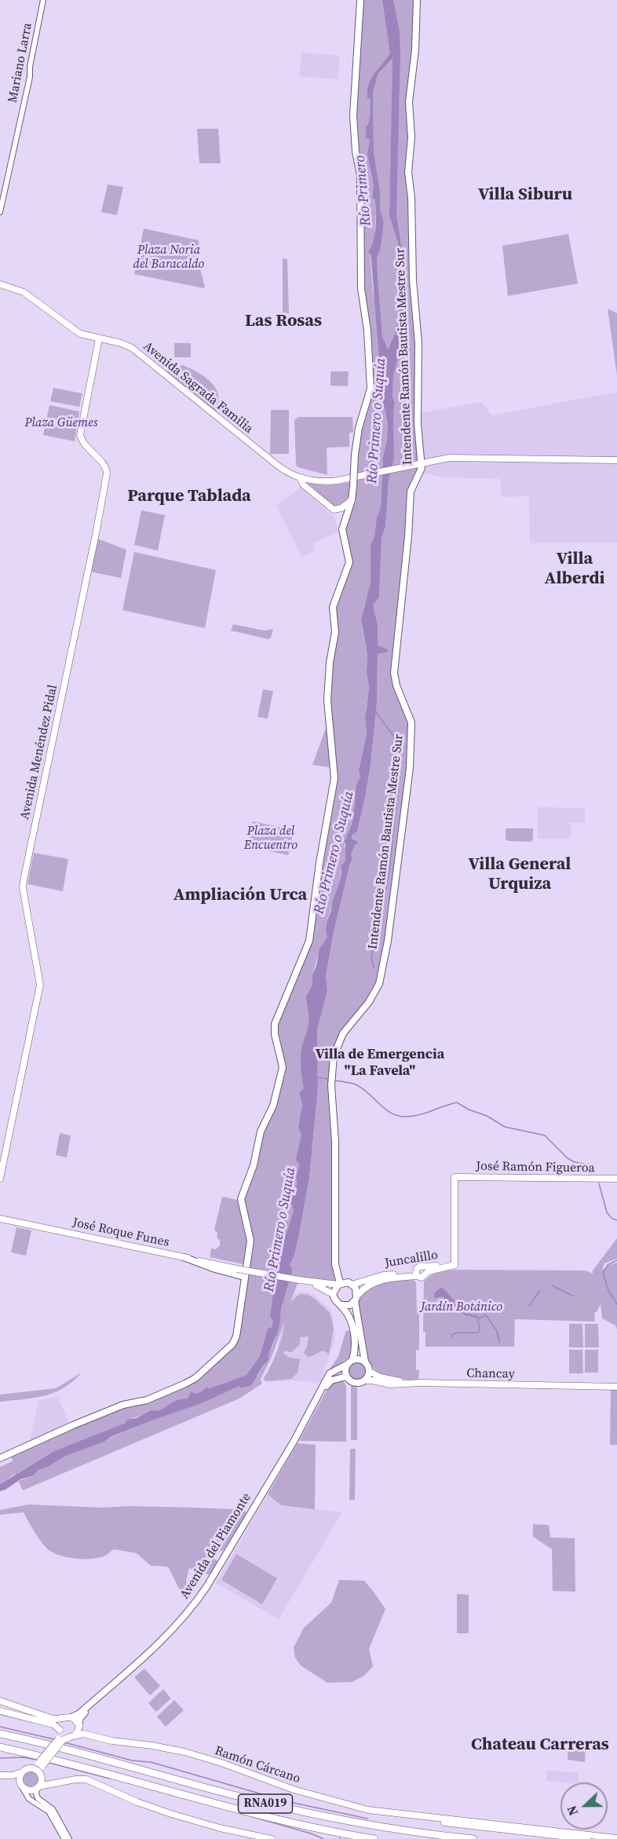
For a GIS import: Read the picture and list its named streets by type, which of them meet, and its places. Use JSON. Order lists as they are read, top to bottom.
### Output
{
  "streets": {
    "highway": ["RNA019"],
    "main road": [
      "Intendente Ramón Bautista Mestre Sur",
      "Avenida Sagrada Familia",
      "Avenida Menéndez Pidal",
      "José Ramón Figueroa",
      "José Roque Funes",
      "Juncalillo",
      "Chancay",
      "Avenida del Piamonte",
      "Ramón Cárcano"
    ],
    "street": ["Mariano Larra"]
  },
  "crossings": [
    ["Intendente Ramón Bautista Mestre Sur", "Avenida Sagrada Familia"],
    ["Intendente Ramón Bautista Mestre Sur", "Juncalillo"],
    ["Avenida Sagrada Familia", "Avenida Menéndez Pidal"],
    ["José Ramón Figueroa", "Juncalillo"],
    ["Chancay", "Avenida del Piamonte"],
    ["Avenida del Piamonte", "Ramón Cárcano"]
  ],
  "districts": [
    "Villa Siburu",
    "Las Rosas",
    "Parque Tablada",
    "Villa Alberdi",
    "Villa General Urquiza",
    "Ampliación Urca",
    "Villa de Emergencia \"La Favela\"",
    "Chateau Carreras"
  ],
  "water": ["Río Primero", "Río Primero o Suquía"],
  "parks": [
    "Plaza Noria del Baracaldo",
    "Plaza Güemes",
    "Plaza del Encuentro",
    "Jardín Botánico"
  ],
  "north": "left"
}
